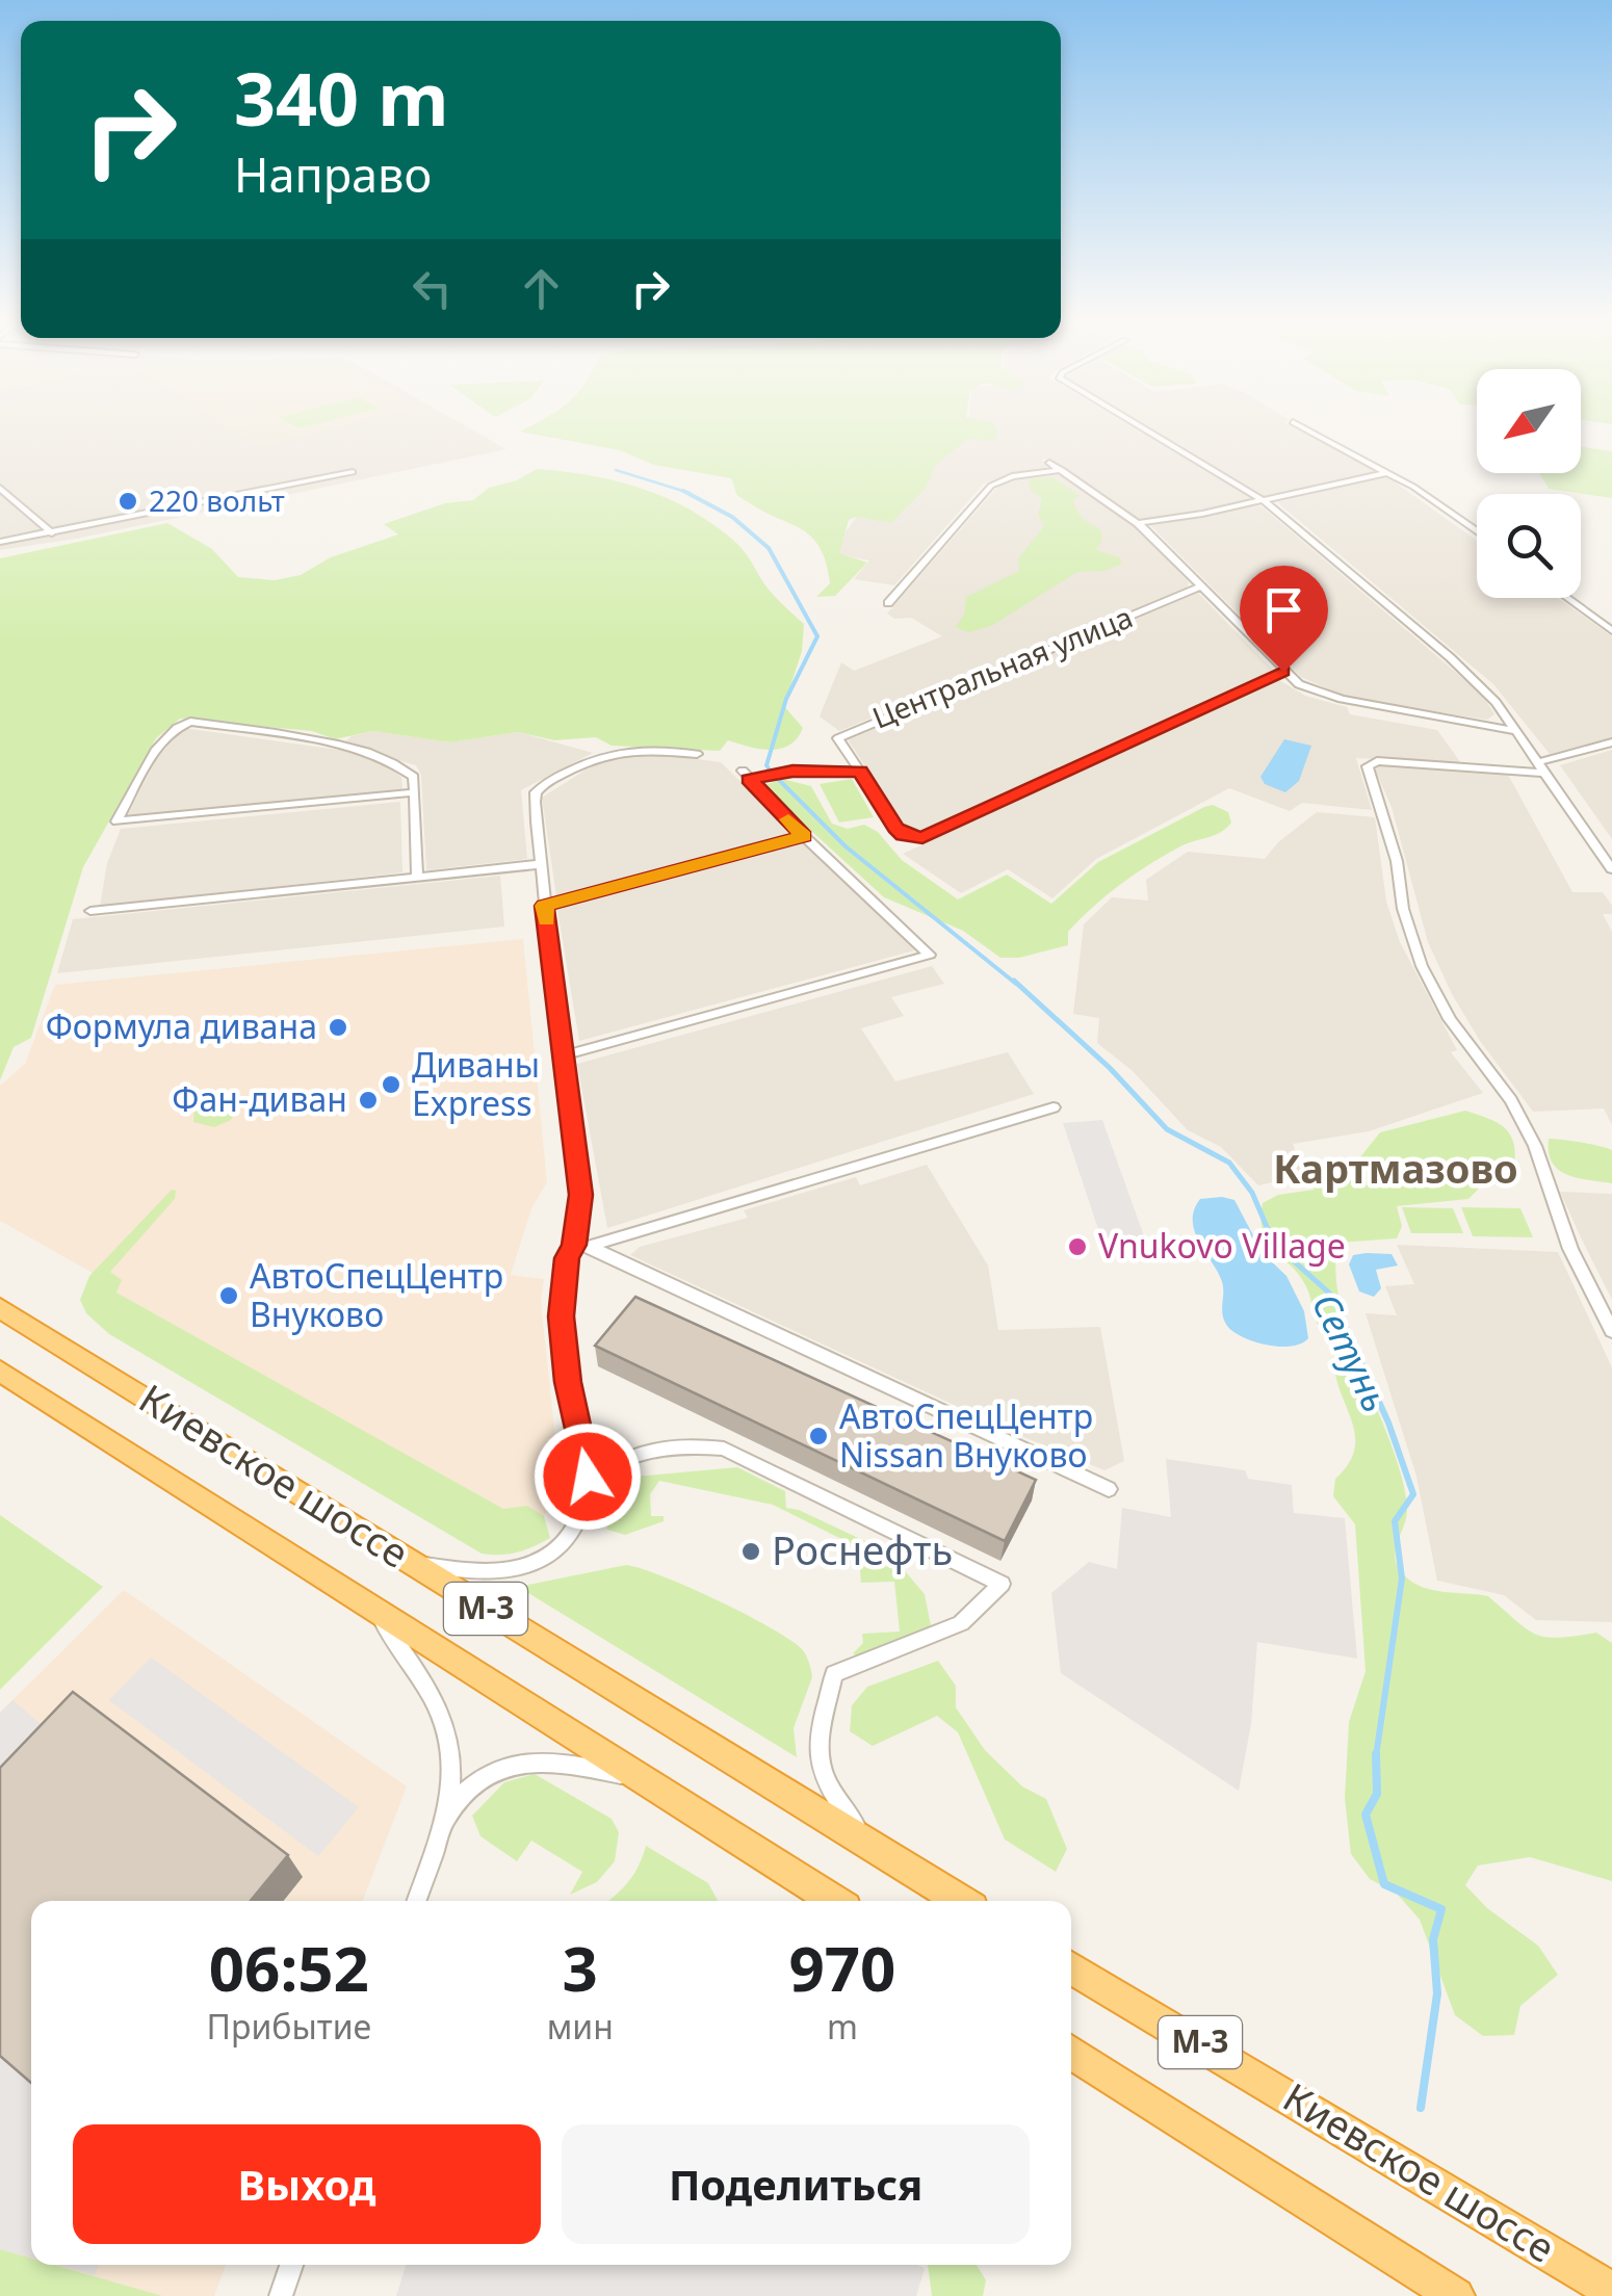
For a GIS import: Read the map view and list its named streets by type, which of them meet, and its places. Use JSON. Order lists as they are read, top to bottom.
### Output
{
  "streets": {
    "highway": ["Киевское шоссе", "М-3"],
    "street": ["Центральная улица"]
  },
  "districts": ["Картмазово"],
  "water": ["Сетунь"],
  "places": [
    "220 вольт",
    "Формула дивана",
    "Диваны Express",
    "Фан-диван",
    "Vnukovo Village",
    "АвтоСпецЦентр Внуково",
    "АвтоСпецЦентр Nissan Внуково",
    "Роснефть"
  ],
  "north": "bottom left",
  "page": {
    "turn": ["340 m", "Направо"],
    "eta": [
      "06:52",
      "Прибытие",
      "3",
      "мин",
      "970",
      "m"
    ],
    "buttons": ["Выход", "Поделиться"]
  }
}
